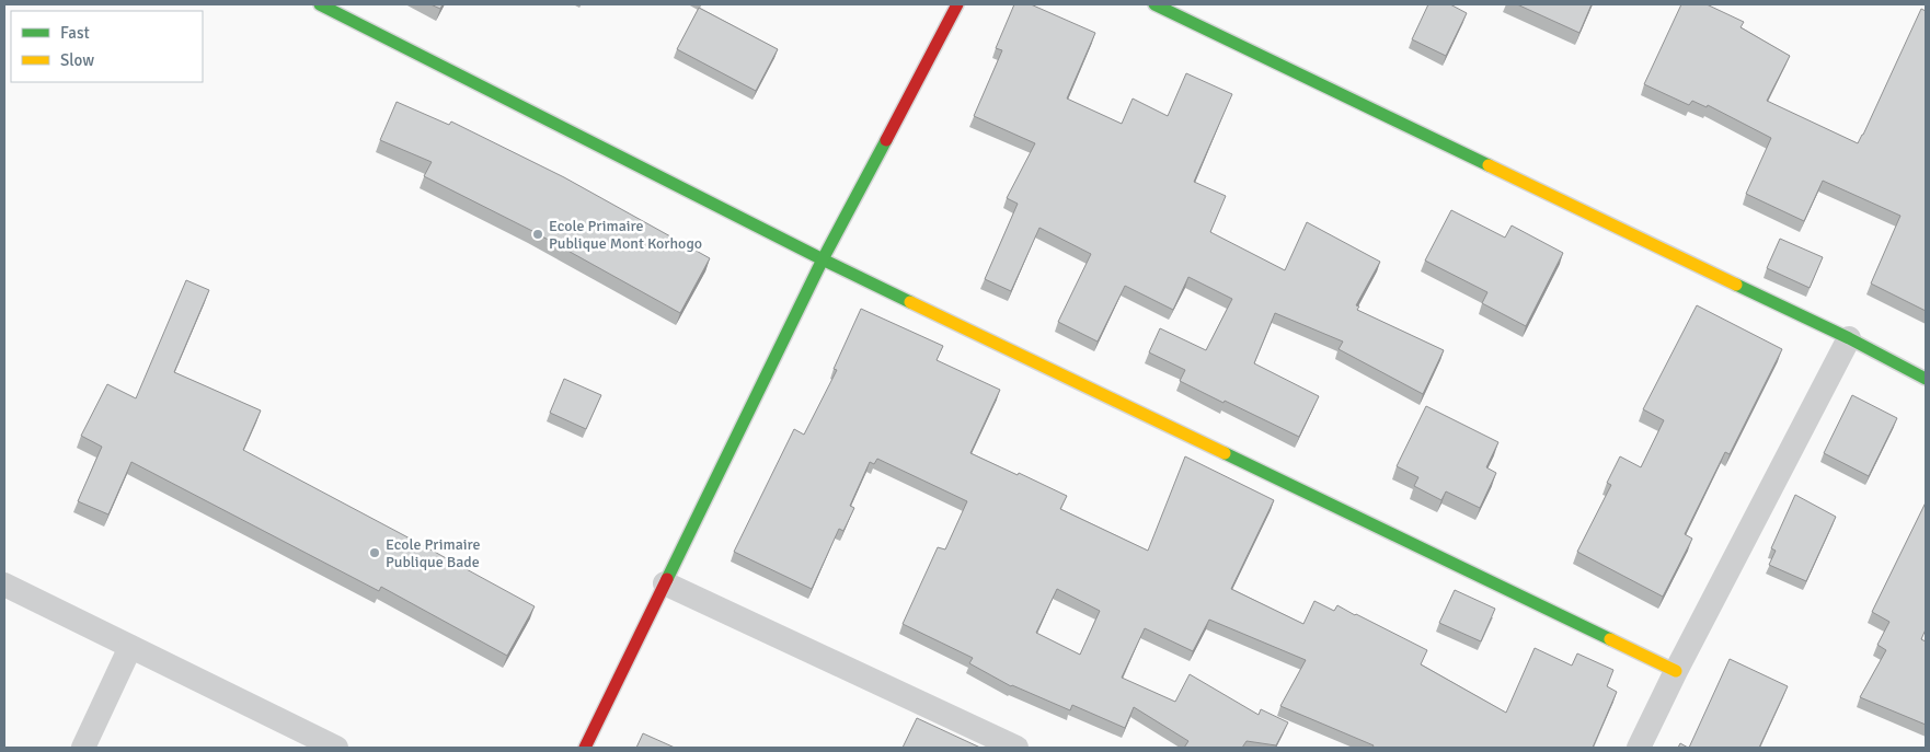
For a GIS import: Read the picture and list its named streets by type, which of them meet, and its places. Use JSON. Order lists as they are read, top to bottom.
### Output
{
  "places": ["Ecole Primaire Publique Mont Korhogo", "Ecole Primaire Publique Bade"],
  "legend": ["Fast", "Slow"]
}
